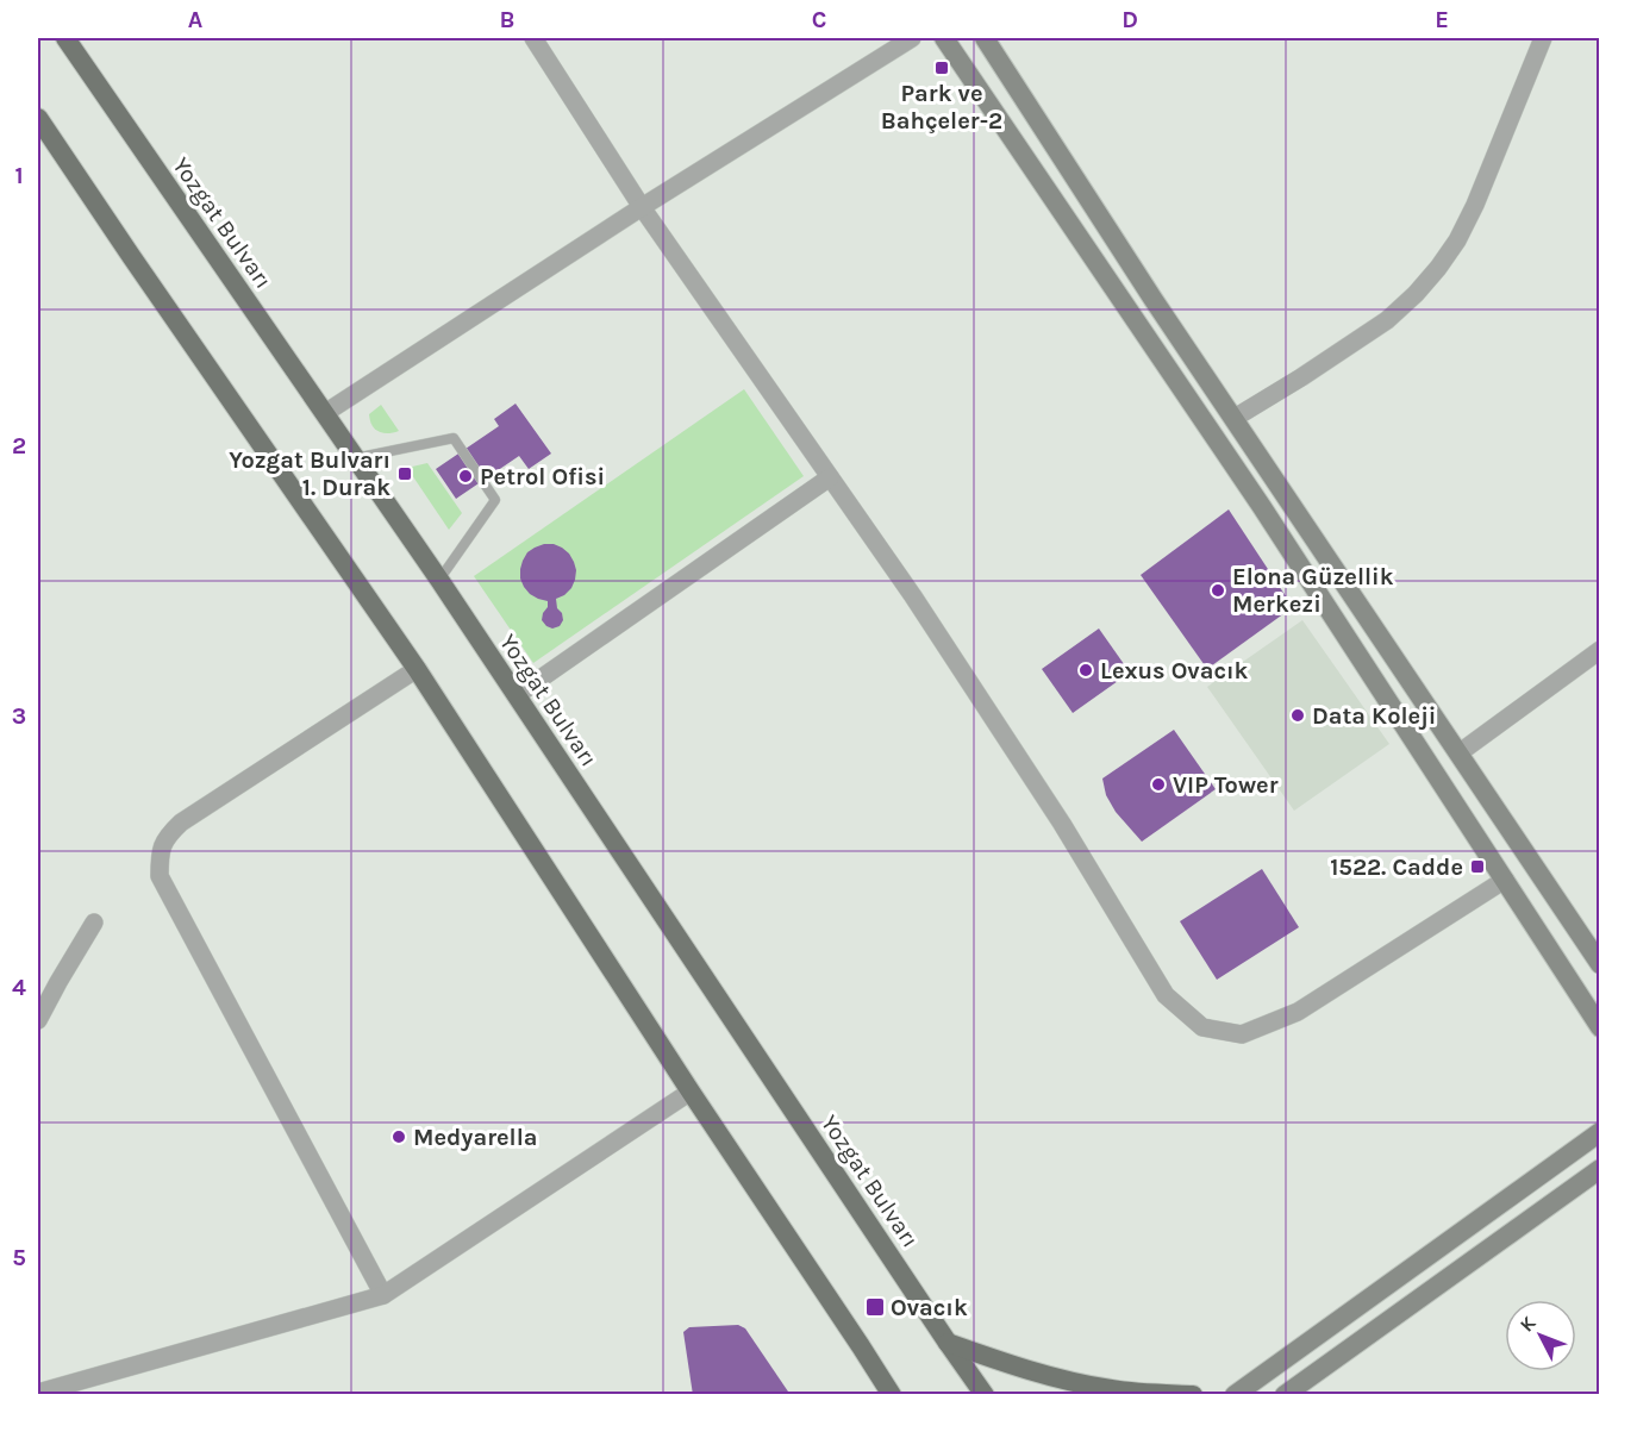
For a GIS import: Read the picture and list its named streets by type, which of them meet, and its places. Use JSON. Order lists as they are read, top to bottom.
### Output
{
  "streets": {
    "main road": ["Yozgat Bulvarı"]
  },
  "places": {
    "transit": [
      "Park ve Bahçeler-2",
      "Yozgat Bulvarı 1. Durak",
      "1522. Cadde",
      "Ovacık"
    ],
    "other": [
      "Petrol Ofisi",
      "Elona Güzellik Merkezi",
      "Lexus Ovacık",
      "Data Koleji",
      "VIP Tower",
      "Medyarella"
    ]
  },
  "north": "top left",
  "grid": {
    "columns": [
      "A",
      "B",
      "C",
      "D",
      "E"
    ],
    "rows": [
      "1",
      "2",
      "3",
      "4",
      "5"
    ]
  }
}
